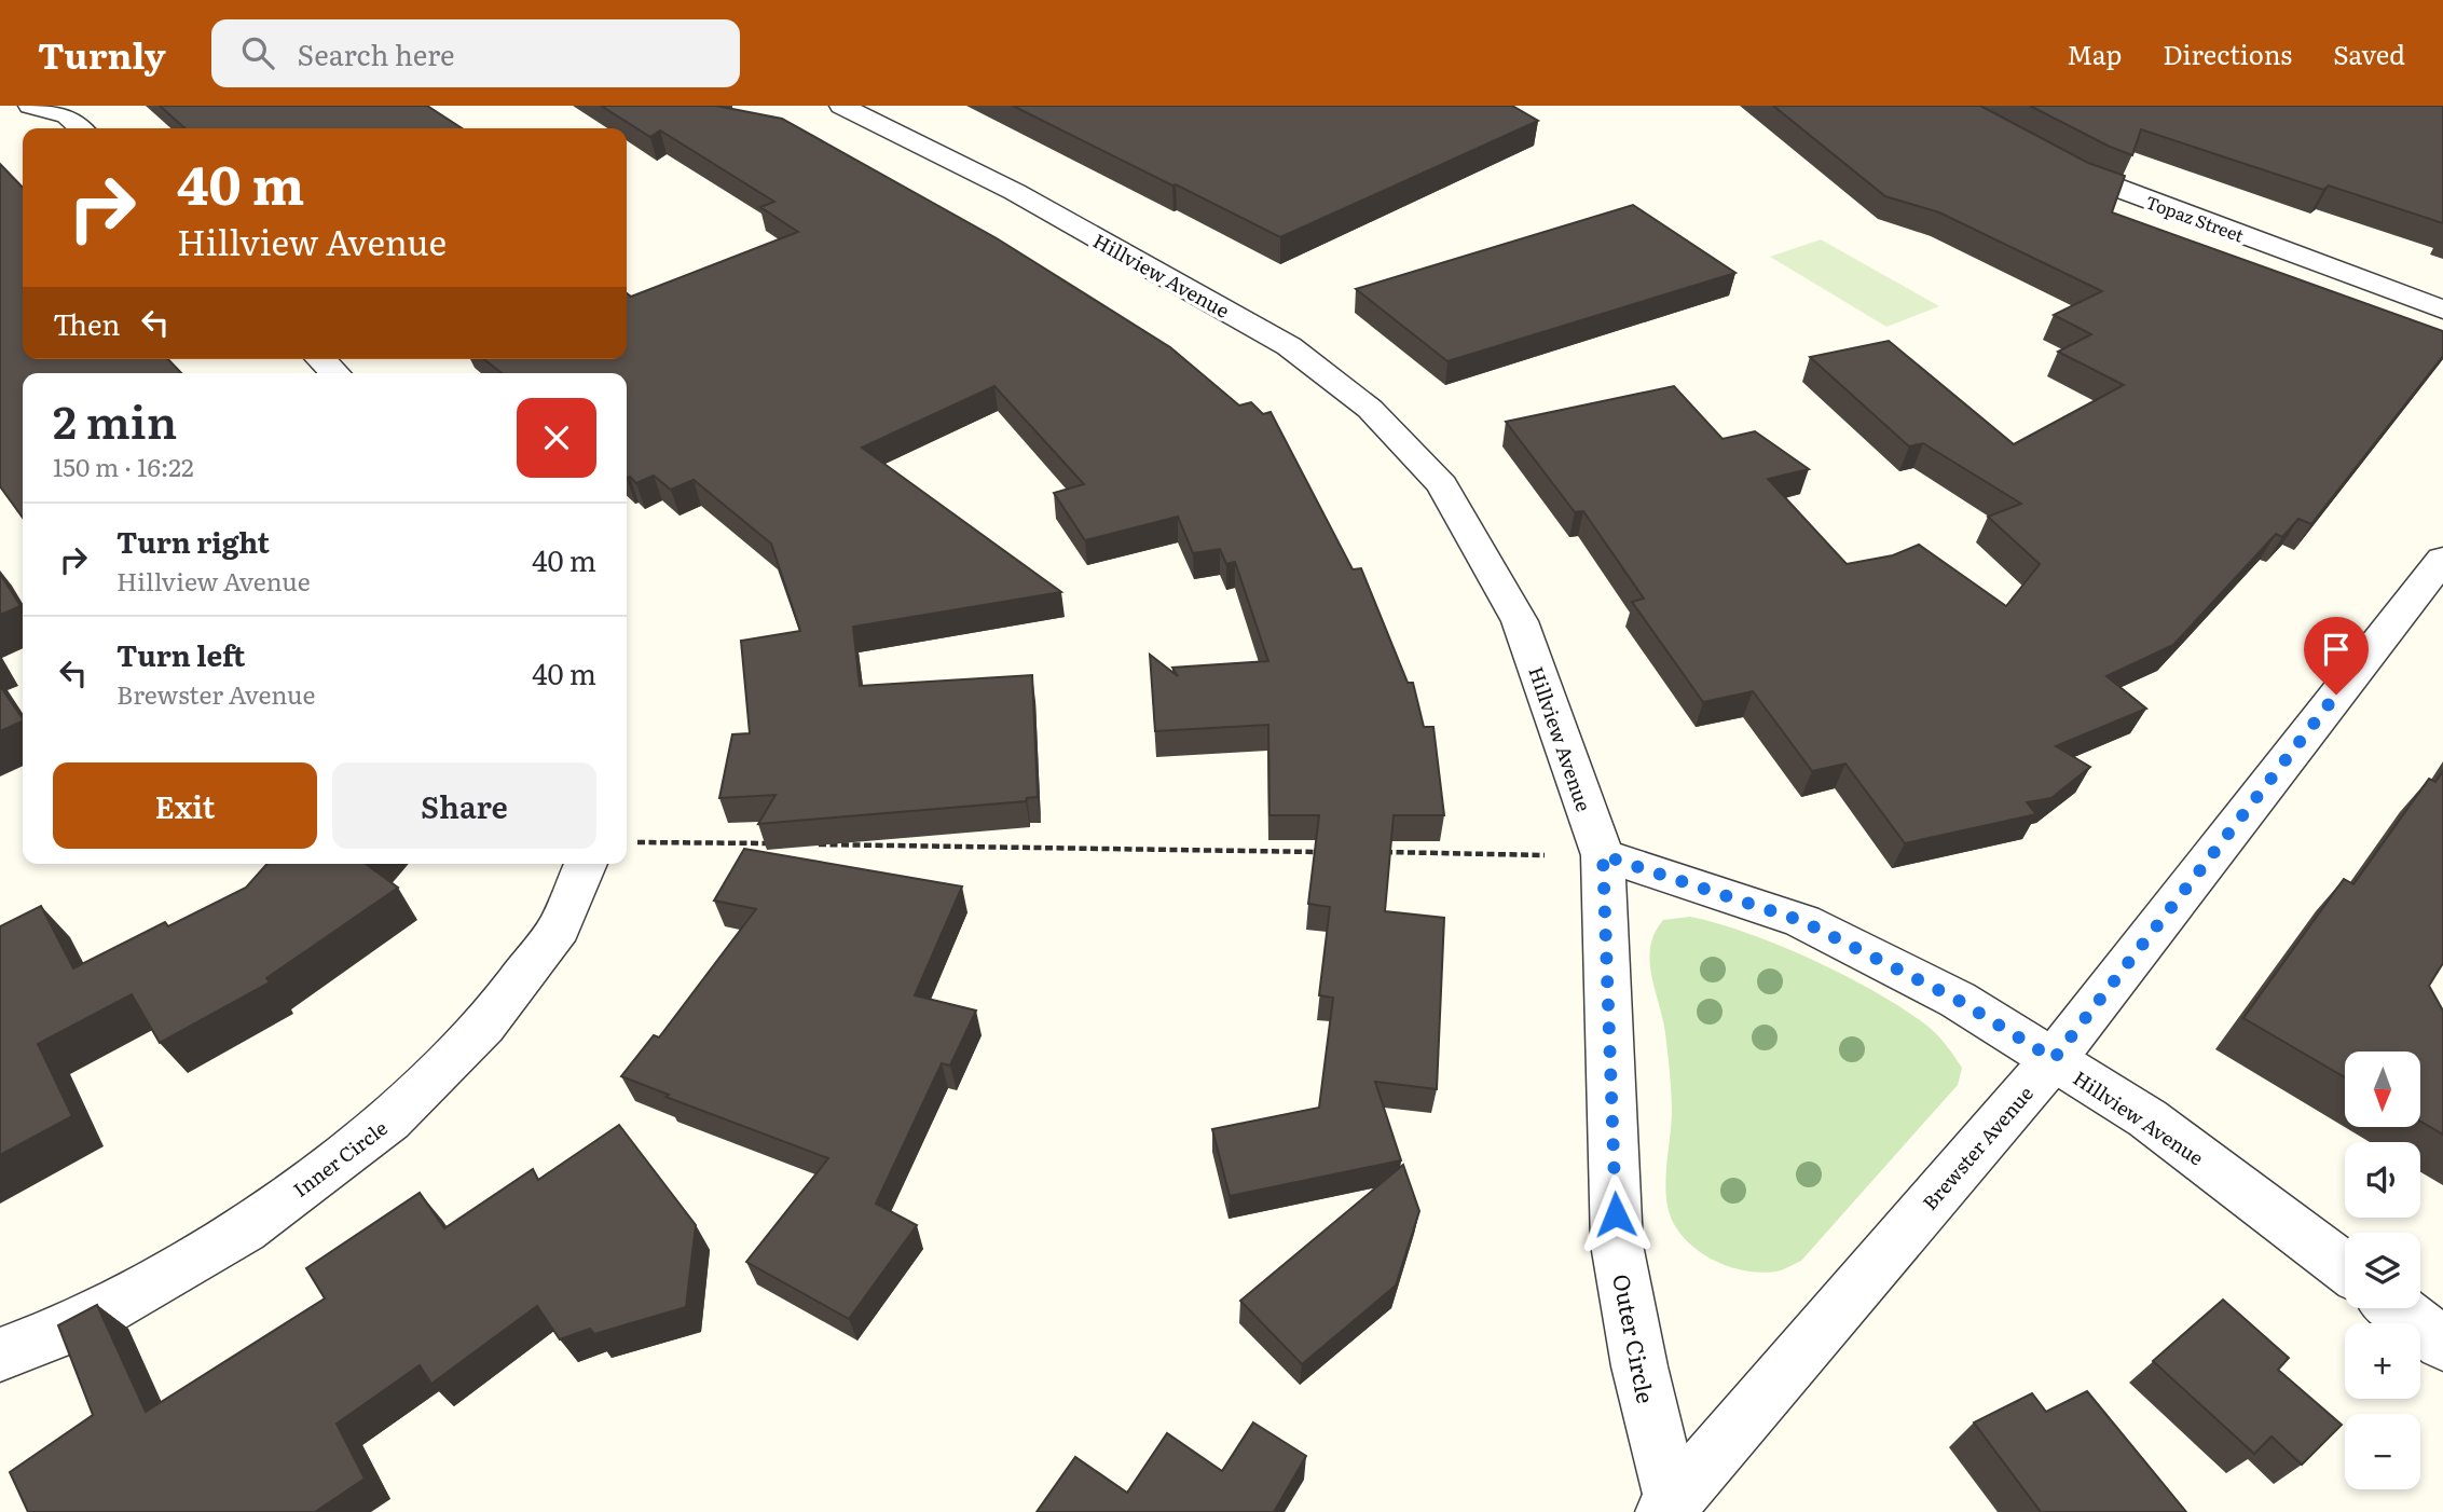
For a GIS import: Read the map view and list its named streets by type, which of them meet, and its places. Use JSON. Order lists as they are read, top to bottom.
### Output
{
  "streets": {
    "street": [
      "Topaz Street",
      "Hillview Avenue",
      "Brewster Avenue",
      "Inner Circle",
      "Outer Circle"
    ]
  },
  "crossings": [
    ["Hillview Avenue", "Brewster Avenue"],
    ["Hillview Avenue", "Outer Circle"],
    ["Brewster Avenue", "Outer Circle"]
  ],
  "north": "bottom",
  "page": {
    "header": "Turnly",
    "search": "Search here",
    "nav": ["Map", "Directions", "Saved"],
    "turn": ["40 m", "Hillview Avenue"],
    "then": "Then",
    "heading": ["2 min", "150 m · 16:22"],
    "list": [
      {
        "name": "Turn right",
        "note": "Hillview Avenue",
        "value": "40 m"
      },
      {
        "name": "Turn left",
        "note": "Brewster Avenue",
        "value": "40 m"
      }
    ],
    "buttons": ["Exit", "Share"],
    "map_buttons": ["+", "−"]
  }
}
